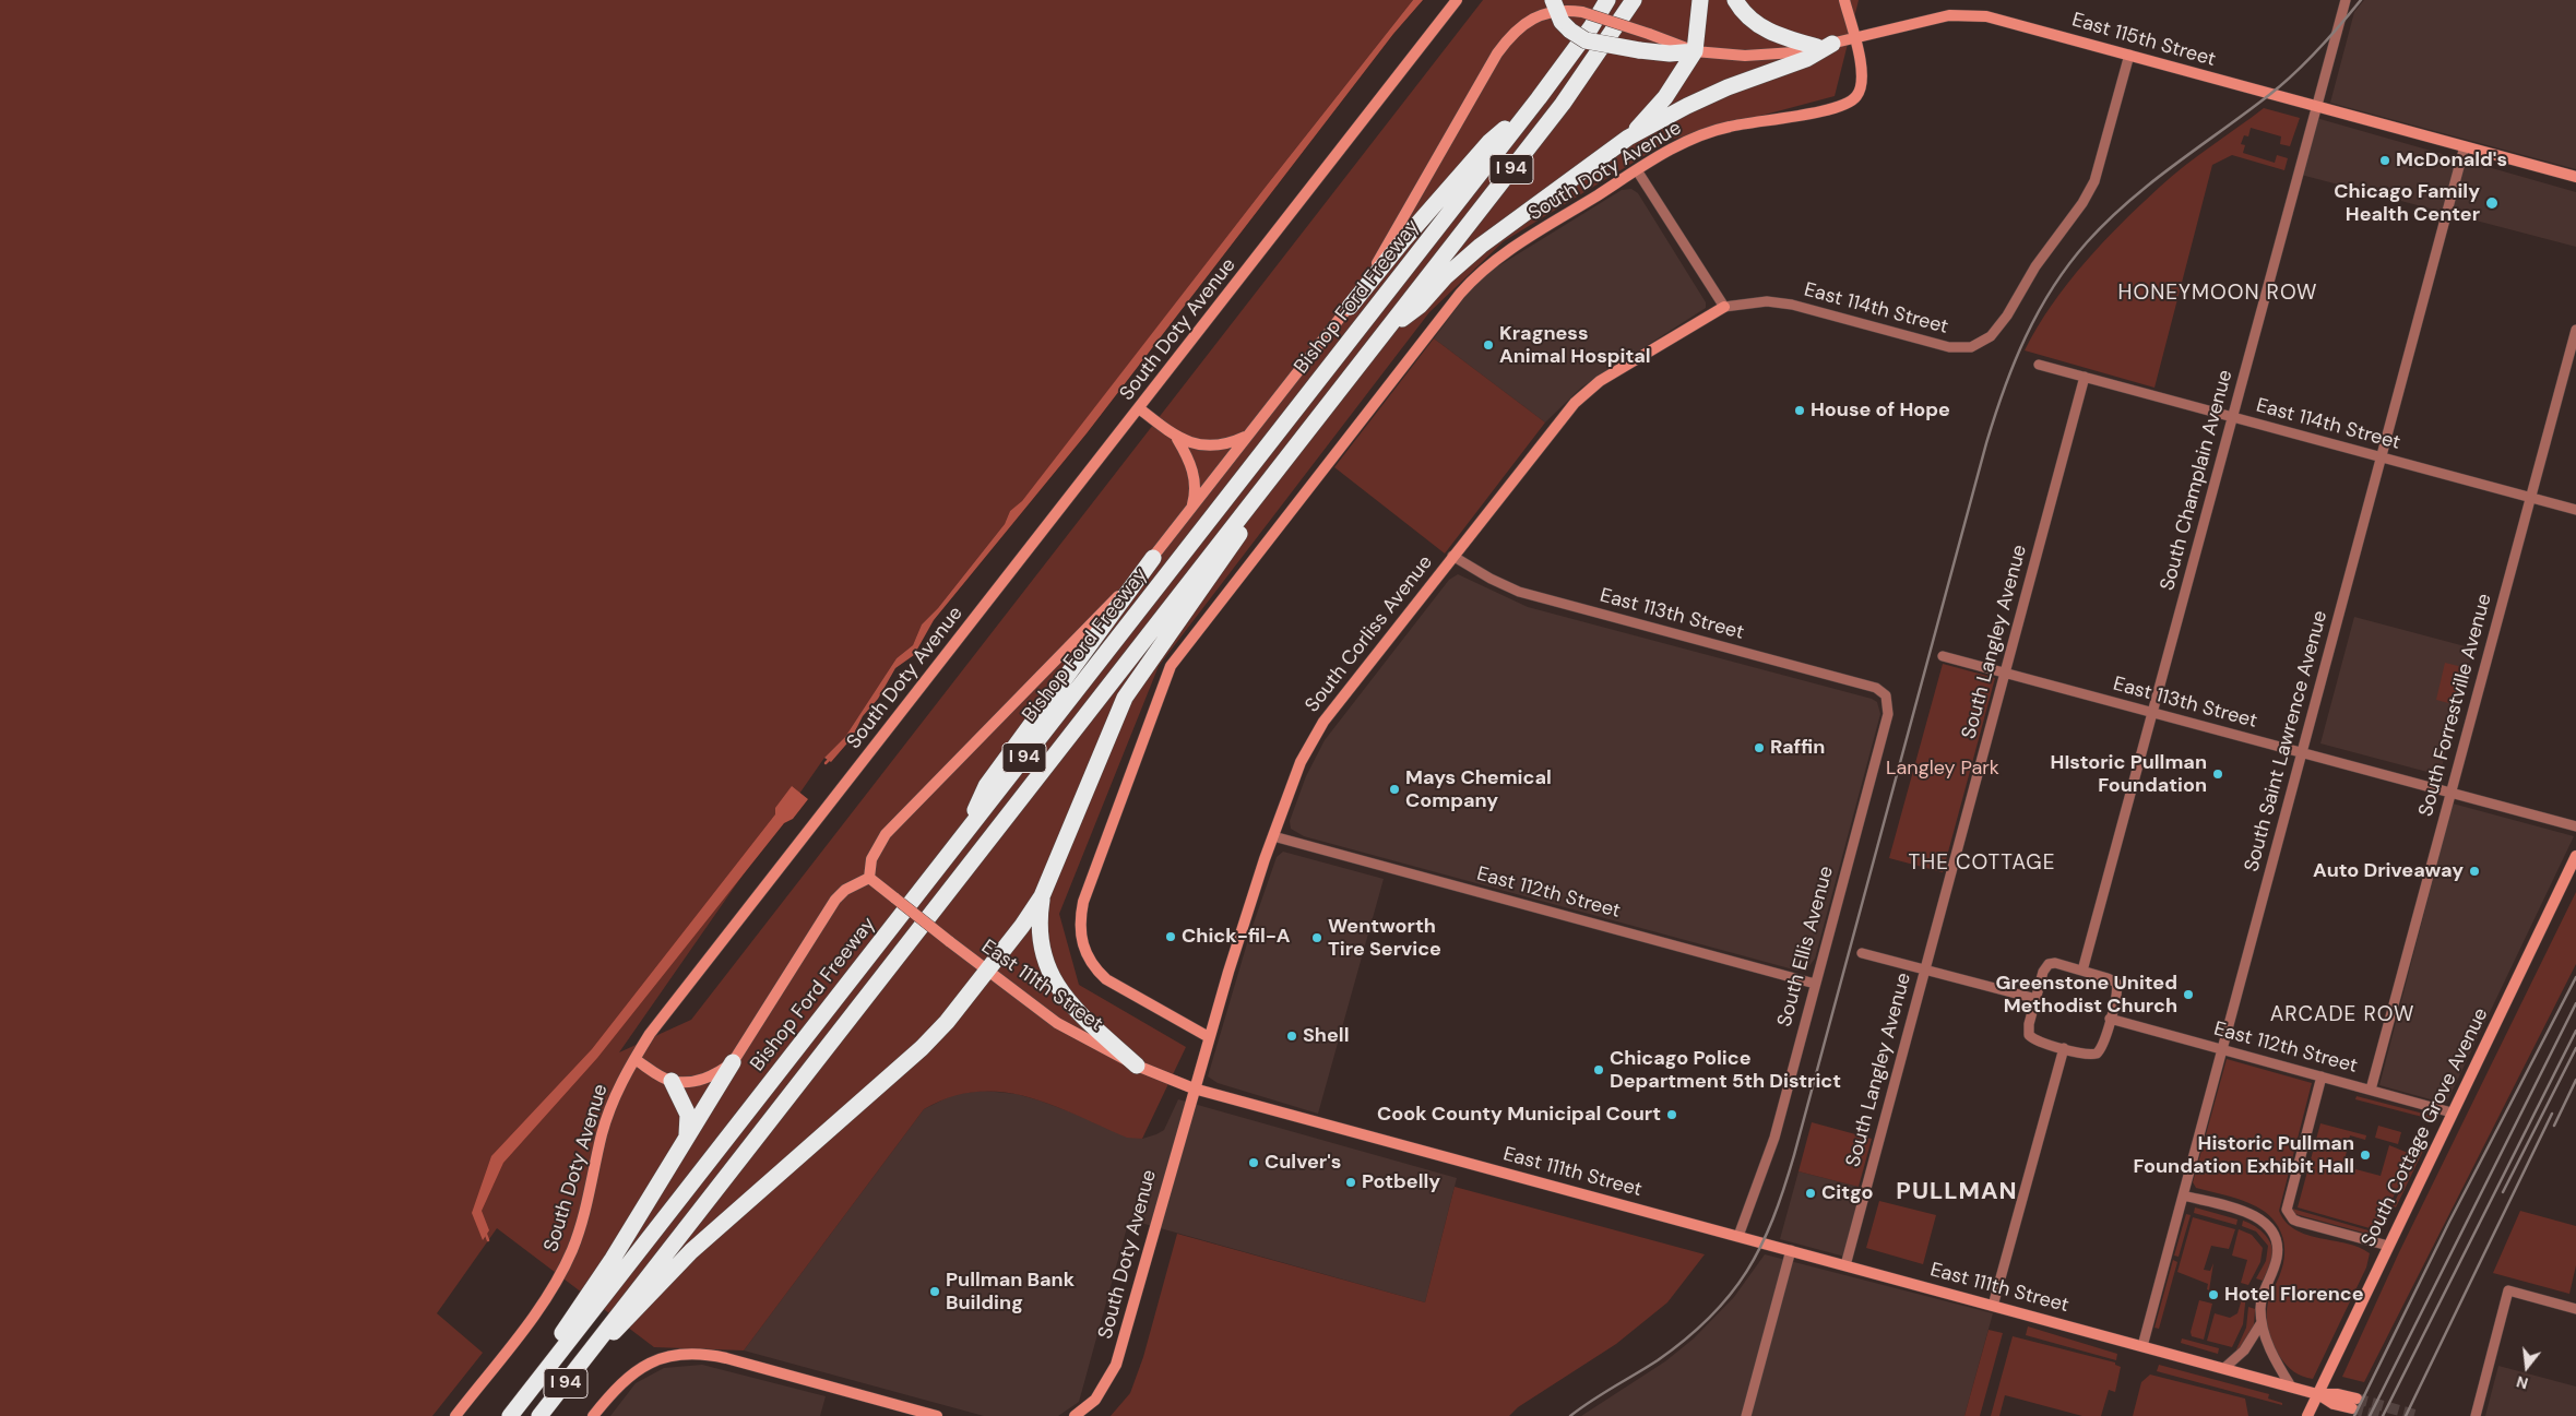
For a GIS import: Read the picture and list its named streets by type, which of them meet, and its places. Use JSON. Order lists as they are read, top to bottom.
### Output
{
  "streets": {
    "highway": ["I 94", "Bishop Ford Freeway"],
    "street": [
      "East 115th Street",
      "South Doty Avenue",
      "East 114th Street",
      "South Champlain Avenue",
      "East 113th Street",
      "South Corliss Avenue",
      "South Langley Avenue",
      "South Forrestville Avenue",
      "South Saint Lawrence Avenue",
      "East 112th Street",
      "South Ellis Avenue",
      "East 111th Street",
      "South Cottage Grove Avenue"
    ]
  },
  "crossings": [
    ["East 115th Street", "South Doty Avenue"],
    ["East 115th Street", "East 114th Street"],
    ["East 115th Street", "South Champlain Avenue"],
    ["East 115th Street", "South Saint Lawrence Avenue"],
    ["South Doty Avenue", "South Corliss Avenue"],
    ["South Doty Avenue", "East 111th Street"],
    ["East 114th Street", "South Champlain Avenue"],
    ["East 114th Street", "South Corliss Avenue"],
    ["East 114th Street", "South Langley Avenue"],
    ["East 114th Street", "South Forrestville Avenue"],
    ["East 114th Street", "South Saint Lawrence Avenue"],
    ["South Champlain Avenue", "East 113th Street"],
    ["South Champlain Avenue", "East 112th Street"],
    ["East 113th Street", "South Corliss Avenue"],
    ["East 113th Street", "South Langley Avenue"],
    ["East 113th Street", "South Forrestville Avenue"],
    ["East 113th Street", "South Saint Lawrence Avenue"],
    ["East 113th Street", "South Ellis Avenue"],
    ["South Corliss Avenue", "East 112th Street"],
    ["South Corliss Avenue", "East 111th Street"],
    ["South Langley Avenue", "East 111th Street"],
    ["South Forrestville Avenue", "East 112th Street"],
    ["South Saint Lawrence Avenue", "East 112th Street"],
    ["South Saint Lawrence Avenue", "East 111th Street"],
    ["East 112th Street", "South Ellis Avenue"],
    ["East 112th Street", "South Cottage Grove Avenue"],
    ["South Ellis Avenue", "East 111th Street"],
    ["East 111th Street", "South Cottage Grove Avenue"]
  ],
  "districts": [
    "HONEYMOON ROW",
    "THE COTTAGE",
    "ARCADE ROW",
    "PULLMAN"
  ],
  "parks": ["Langley Park"],
  "places": [
    "McDonald's",
    "Chicago Family Health Center",
    "Kragness Animal Hospital",
    "House of Hope",
    "Raffin",
    "HIstoric Pullman Foundation",
    "Mays Chemical Company",
    "Auto Driveaway",
    "Chick-fil-A",
    "Wentworth Tire Service",
    "Greenstone United Methodist Church",
    "Shell",
    "Chicago Police Department 5th District",
    "Cook County Municipal Court",
    "Historic Pullman Foundation Exhibit Hall",
    "Culver's",
    "Potbelly",
    "Citgo",
    "Pullman Bank Building",
    "Hotel Florence"
  ],
  "north": "bottom"
}
